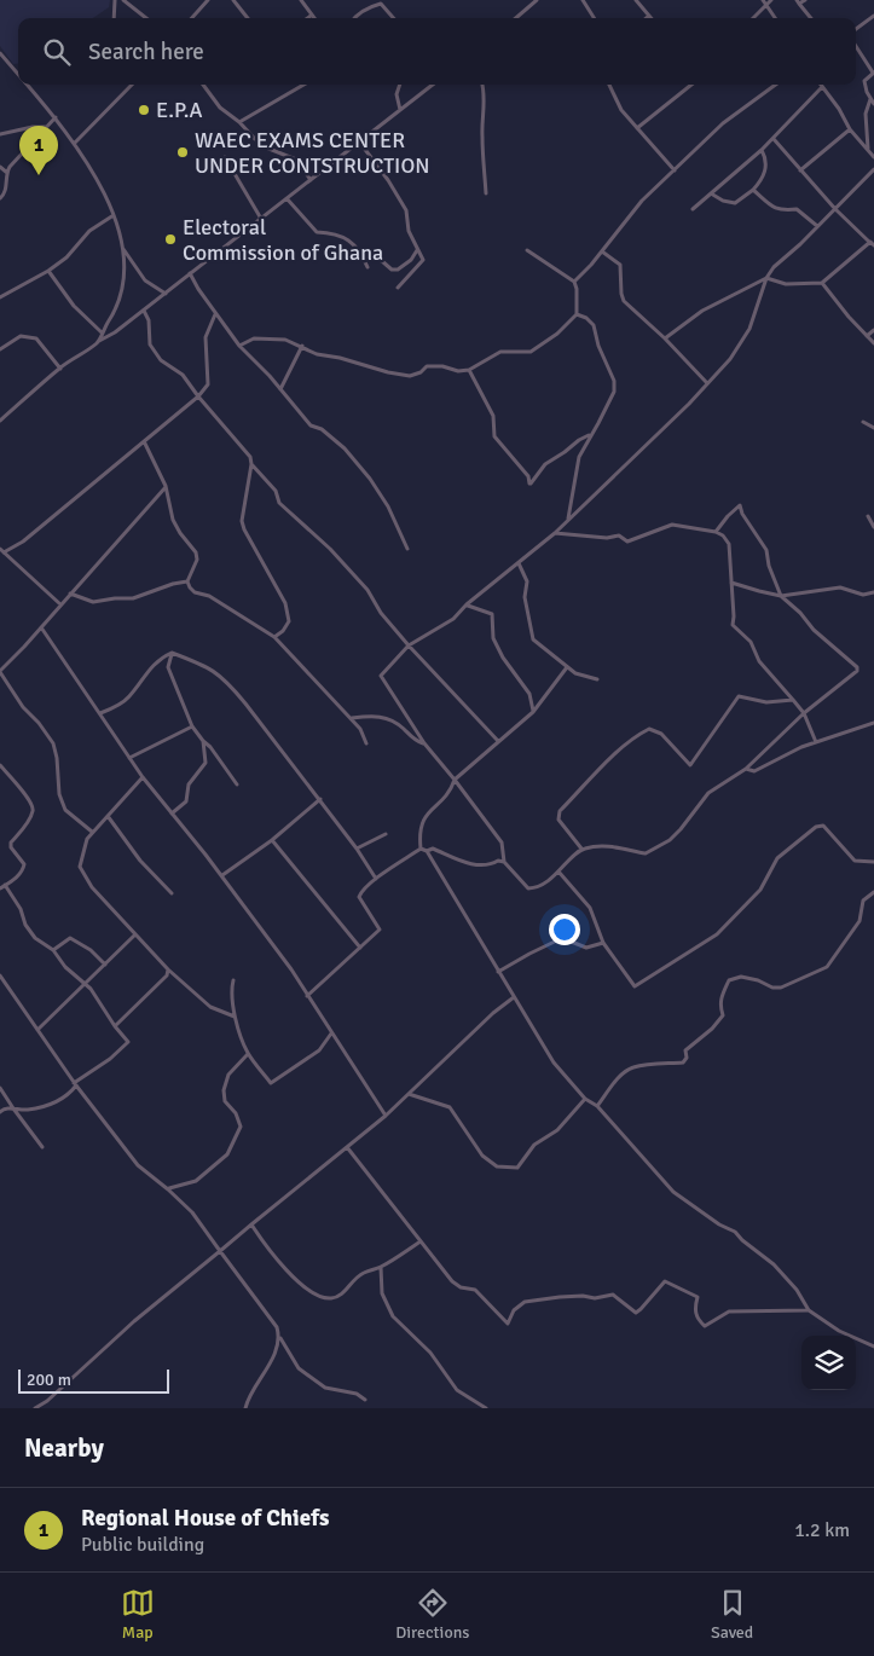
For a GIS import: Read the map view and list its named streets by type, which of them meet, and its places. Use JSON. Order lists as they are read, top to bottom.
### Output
{
  "places": ["E.P.A", "WAEC EXAMS CENTER UNDER CONTSTRUCTION", "Electoral Commission of Ghana"],
  "scale_bar": "200 m",
  "page": {
    "search": "Search here",
    "pins": "1",
    "scale": "200 m",
    "heading": "Nearby",
    "list": [
      {
        "mark": "1",
        "name": "Regional House of Chiefs",
        "note": "Public building",
        "value": "1.2 km"
      }
    ],
    "nav": ["Map", "Directions", "Saved"]
  }
}
